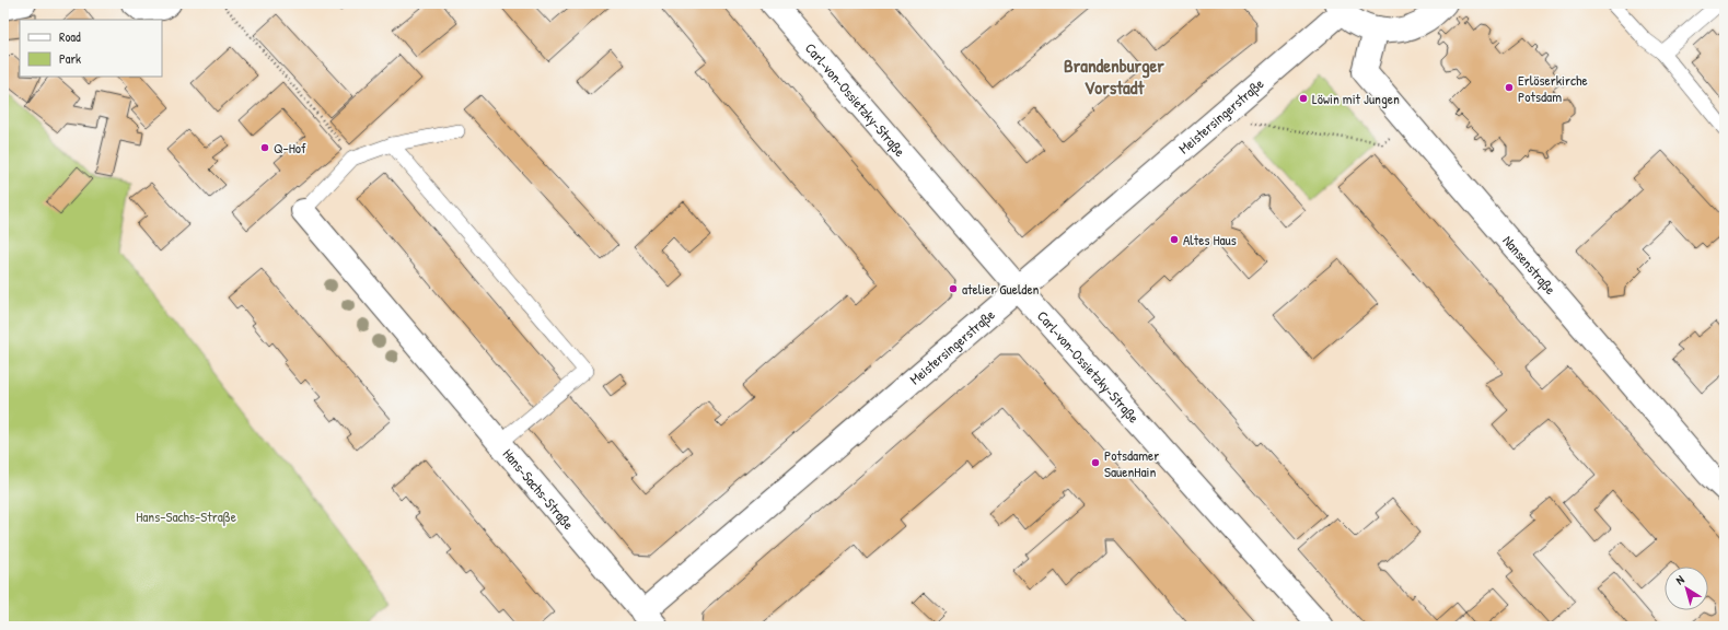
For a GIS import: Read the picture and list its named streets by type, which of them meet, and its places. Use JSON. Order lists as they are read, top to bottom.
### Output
{
  "streets": {
    "street": [
      "Carl-von-Ossietzky-Straße",
      "Meistersingerstraße",
      "Nansenstraße",
      "Hans-Sachs-Straße"
    ]
  },
  "crossings": [
    ["Carl-von-Ossietzky-Straße", "Meistersingerstraße"],
    ["Meistersingerstraße", "Hans-Sachs-Straße"]
  ],
  "districts": ["Brandenburger Vorstadt"],
  "parks": ["Hans-Sachs-Straße"],
  "places": [
    "Erlöserkirche Potsdam",
    "Löwin mit Jungen",
    "Q-Hof",
    "Altes Haus",
    "atelier Guelden",
    "Potsdamer SauenHain"
  ],
  "legend": ["Road", "Park"],
  "north": "top left"
}
